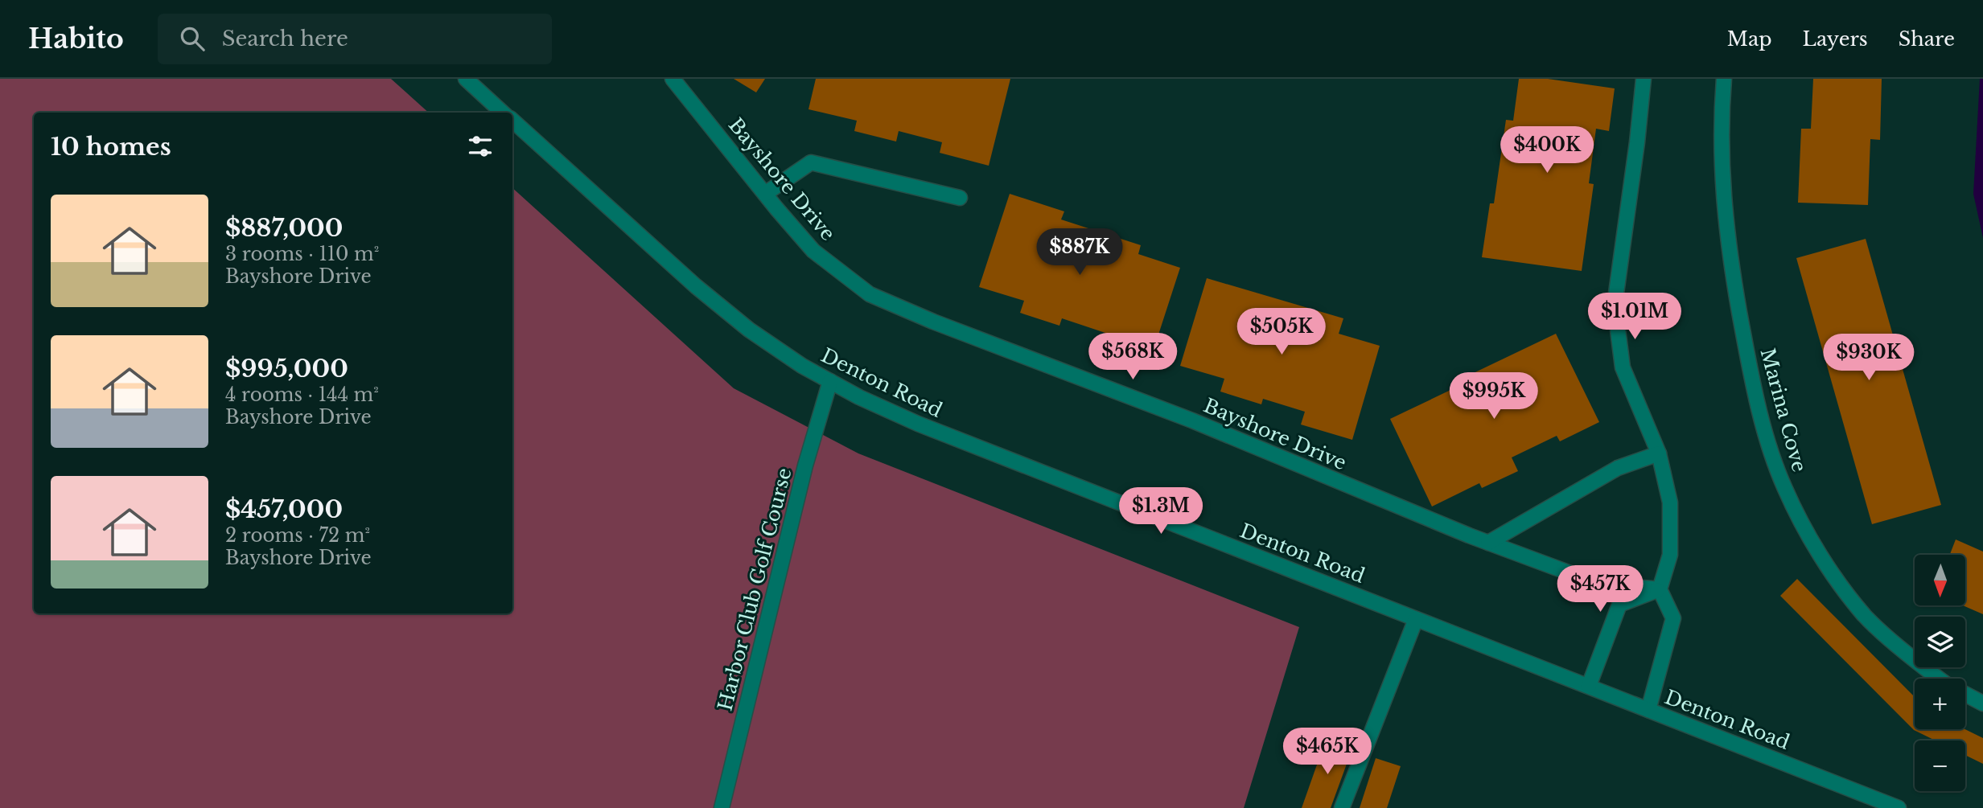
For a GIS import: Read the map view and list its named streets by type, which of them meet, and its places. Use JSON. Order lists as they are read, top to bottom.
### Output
{
  "streets": {
    "street": [
      "Bayshore Drive",
      "Denton Road",
      "Marina Cove",
      "Harbor Club Golf Course"
    ]
  },
  "crossings": [
    ["Denton Road", "Harbor Club Golf Course"]
  ],
  "north": "bottom",
  "page": {
    "header": "Habito",
    "search": "Search here",
    "nav": ["Map", "Layers", "Share"],
    "heading": "10 homes",
    "price": [
      "$400K",
      "$887K",
      "$1.01M",
      "$505K",
      "$568K",
      "$930K",
      "$995K",
      "$1.3M",
      "$457K",
      "$465K"
    ],
    "list": [
      {
        "name": "$887,000",
        "note": "3 rooms · 110 m² · Bayshore Drive"
      },
      {
        "name": "$995,000",
        "note": "4 rooms · 144 m² · Bayshore Drive"
      },
      {
        "name": "$457,000",
        "note": "2 rooms · 72 m² · Bayshore Drive"
      }
    ],
    "map_buttons": ["+", "−"]
  }
}
